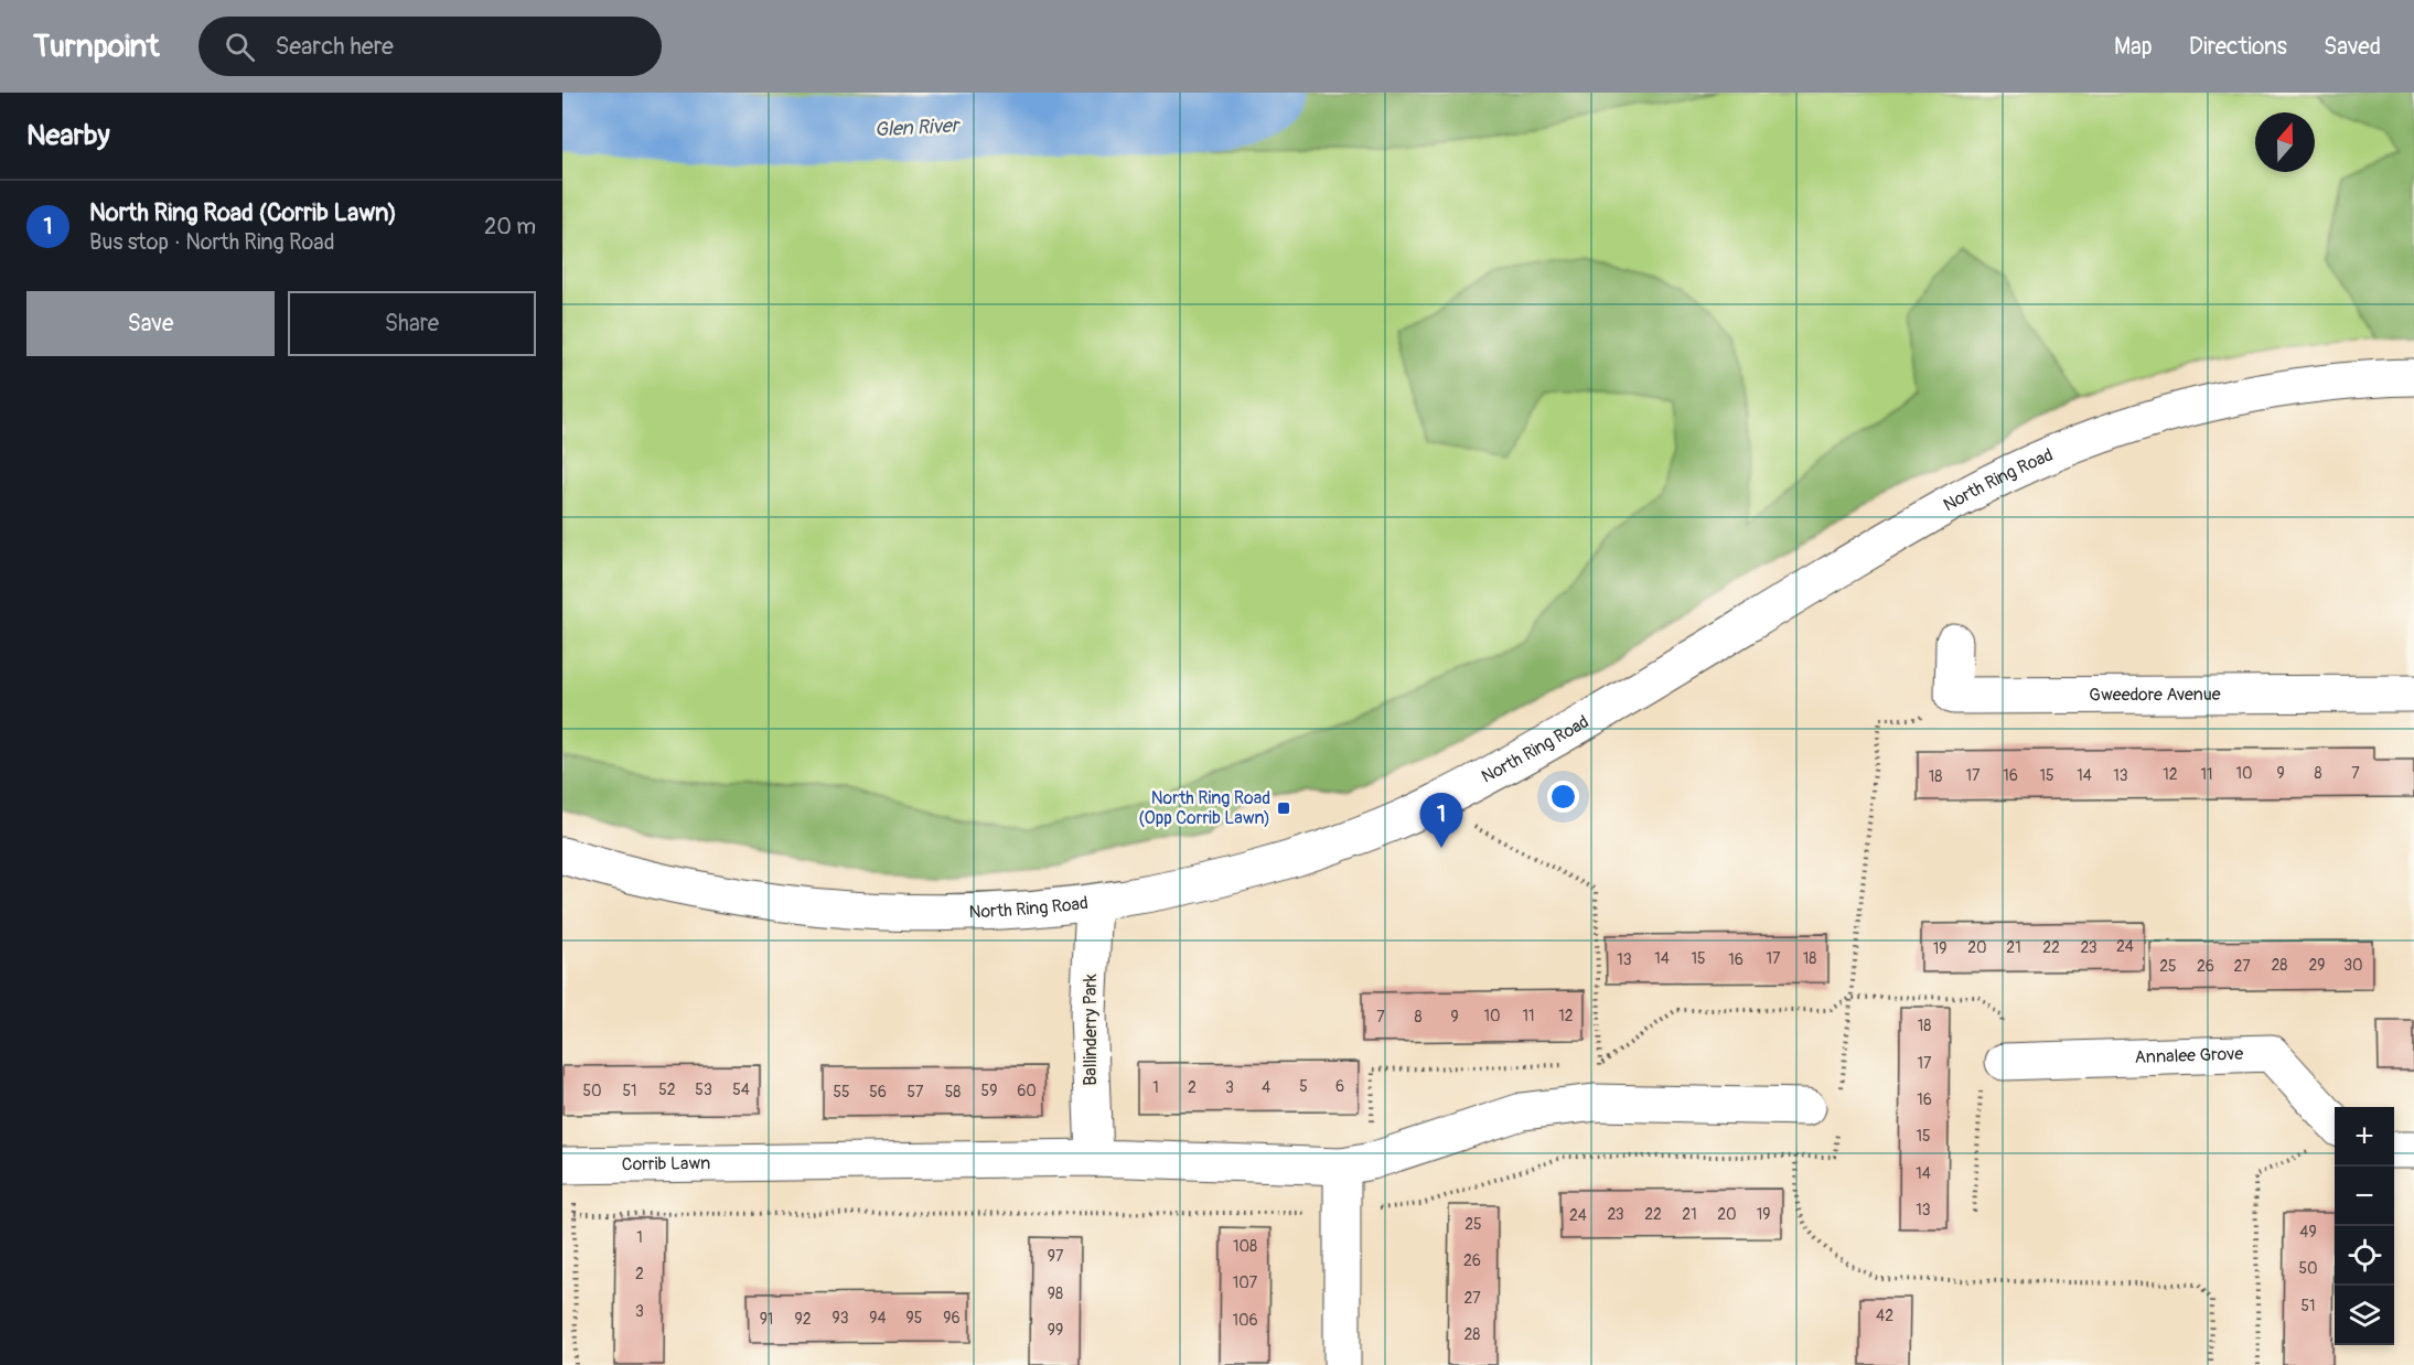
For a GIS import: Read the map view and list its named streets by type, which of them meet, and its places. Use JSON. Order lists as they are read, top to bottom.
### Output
{
  "streets": {
    "street": [
      "North Ring Road",
      "Gweedore Avenue",
      "Ballinderry Park",
      "Annalee Grove",
      "Corrib Lawn"
    ]
  },
  "crossings": [
    ["North Ring Road", "Ballinderry Park"],
    ["Ballinderry Park", "Corrib Lawn"]
  ],
  "water": ["Glen River"],
  "places": {
    "transit": ["North Ring Road (Opp Corrib Lawn)"]
  },
  "house_numbers": [
    "10",
    "9",
    "8",
    "7",
    "12",
    "11",
    "17",
    "16",
    "15",
    "14",
    "13",
    "18",
    "24",
    "20",
    "21",
    "22",
    "23",
    "19",
    "14",
    "15",
    "17",
    "18",
    "13",
    "16",
    "28",
    "29",
    "30",
    "25",
    "26",
    "27",
    "10",
    "11",
    "12",
    "7",
    "8",
    "9",
    "18",
    "17",
    "5",
    "6",
    "1",
    "2",
    "3",
    "4",
    "52",
    "53",
    "54",
    "50",
    "51",
    "59",
    "60",
    "55",
    "56",
    "57",
    "58",
    "16",
    "15",
    "14",
    "13",
    "23",
    "22",
    "21",
    "20",
    "19",
    "24",
    "25",
    "49",
    "1",
    "108",
    "97",
    "26",
    "50",
    "2",
    "107",
    "98",
    "27",
    "51",
    "3",
    "42",
    "93",
    "94",
    "95",
    "96",
    "91",
    "92",
    "106",
    "99",
    "28"
  ],
  "north": "top",
  "page": {
    "header": "Turnpoint",
    "search": "Search here",
    "nav": ["Map", "Directions", "Saved"],
    "heading": "Nearby",
    "list": [
      {
        "mark": "1",
        "name": "North Ring Road (Corrib Lawn)",
        "note": "Bus stop · North Ring Road",
        "value": "20 m"
      }
    ],
    "buttons": ["Save", "Share"],
    "pins": "1",
    "map_buttons": ["+", "−"]
  }
}
